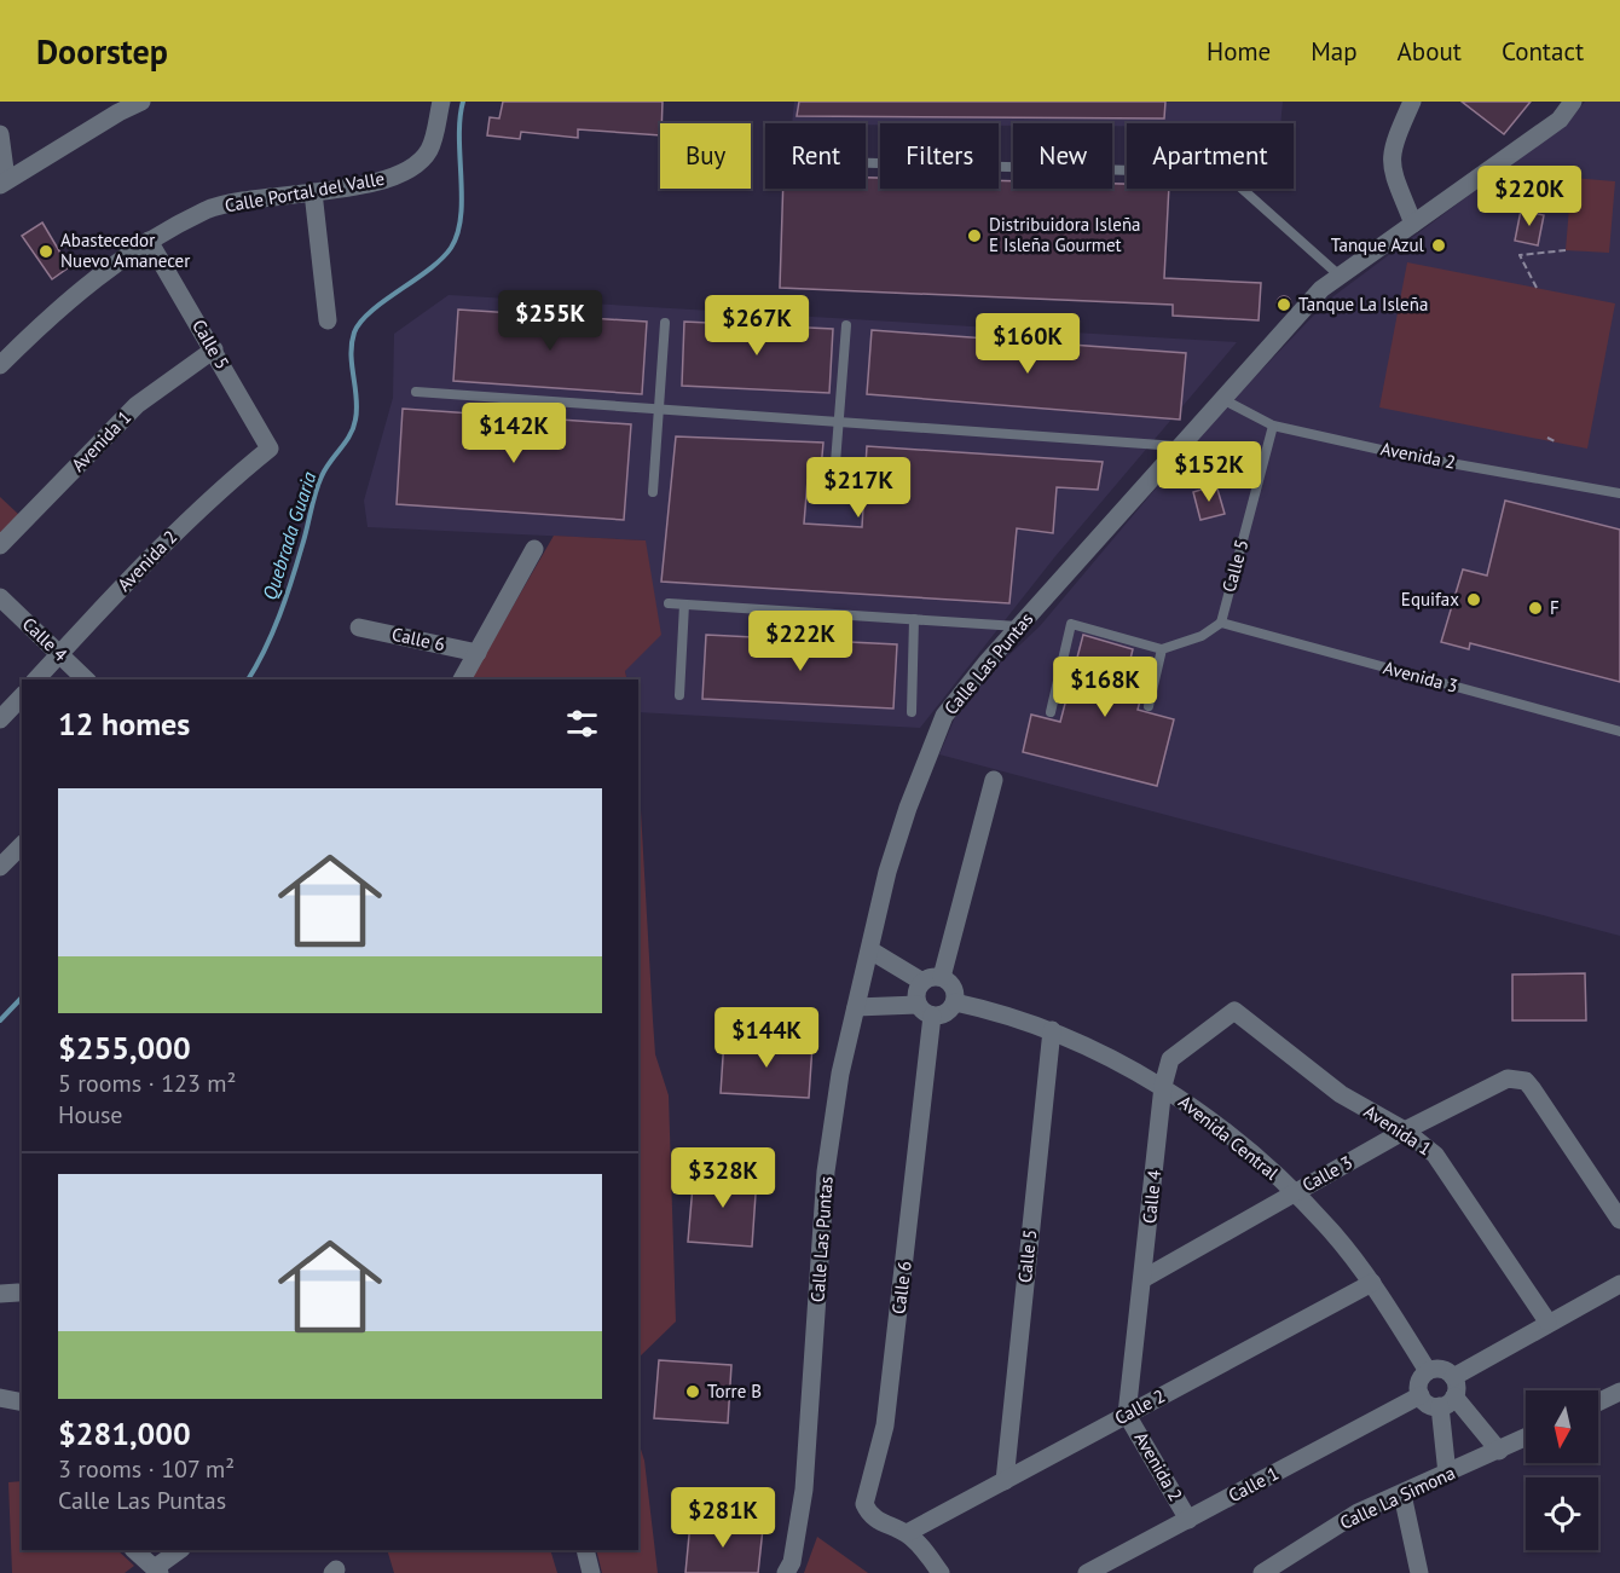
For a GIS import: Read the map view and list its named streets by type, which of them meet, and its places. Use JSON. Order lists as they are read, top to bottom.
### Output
{
  "streets": {
    "street": [
      "Calle Portal del Valle",
      "Calle 5",
      "Avenida 1",
      "Avenida 2",
      "Calle 4",
      "Calle 6",
      "Calle Las Puntas",
      "Avenida Central",
      "Calle 3",
      "Calle 2",
      "Calle 1",
      "Calle La Simona"
    ],
    "lane": ["Avenida 3"]
  },
  "crossings": [
    ["Calle Portal del Valle", "Calle 5"],
    ["Calle 5", "Avenida 1"],
    ["Calle 5", "Avenida 2"],
    ["Calle 5", "Avenida 3"],
    ["Calle 5", "Avenida Central"],
    ["Calle 5", "Calle 2"],
    ["Avenida 1", "Calle 4"],
    ["Avenida 1", "Calle 3"],
    ["Avenida 2", "Calle 4"],
    ["Avenida 2", "Calle Las Puntas"],
    ["Avenida 2", "Calle 2"],
    ["Avenida 2", "Calle 1"],
    ["Calle 4", "Avenida Central"],
    ["Calle 4", "Calle 3"],
    ["Calle 4", "Calle 2"],
    ["Calle 6", "Avenida Central"],
    ["Calle 6", "Calle 2"],
    ["Avenida Central", "Calle 3"],
    ["Avenida Central", "Calle 2"]
  ],
  "water": ["Quebrada Guaria"],
  "places": [
    "Distribuidora Isleña E Isleña Gourmet",
    "Tanque Azul",
    "Abastecedor Nuevo Amanecer",
    "Tanque La Isleña",
    "Equifax",
    "F",
    "Torre B"
  ],
  "north": "bottom",
  "page": {
    "header": "Doorstep",
    "nav": [
      "Home",
      "Map",
      "About",
      "Contact"
    ],
    "chip": [
      "Buy",
      "Rent",
      "Filters",
      "New",
      "Apartment"
    ],
    "price": [
      "$220K",
      "$255K",
      "$267K",
      "$160K",
      "$142K",
      "$152K",
      "$217K",
      "$222K",
      "$168K",
      "$144K",
      "$328K",
      "$281K"
    ],
    "heading": "12 homes",
    "list": [
      {
        "name": "$255,000",
        "note": "5 rooms · 123 m² · House"
      },
      {
        "name": "$281,000",
        "note": "3 rooms · 107 m² · Calle Las Puntas"
      }
    ]
  }
}
